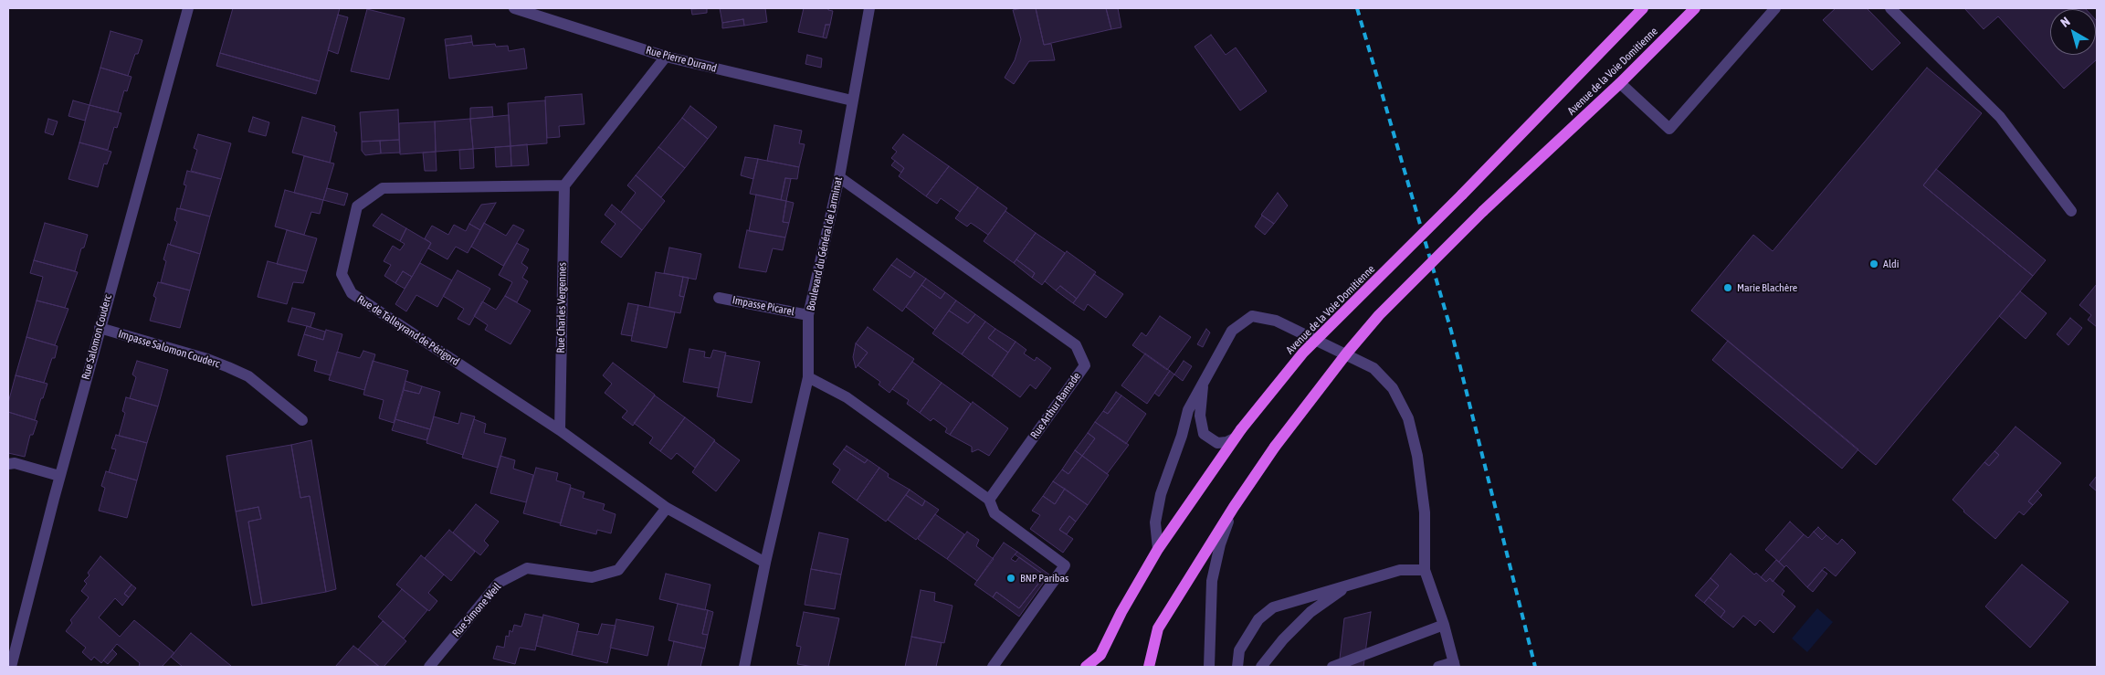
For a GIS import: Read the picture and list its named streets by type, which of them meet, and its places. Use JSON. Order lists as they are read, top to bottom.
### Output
{
  "streets": {
    "main road": ["Avenue de la Voie Domitienne"],
    "street": [
      "Rue Pierre Durand",
      "Boulevard du Général de Larminat",
      "Impasse Picarel",
      "Rue Charles Vergennes",
      "Rue de Talleyrand de Périgord",
      "Rue Salomon Couderc",
      "Impasse Salomon Couderc",
      "Rue Arthur Ramade",
      "Rue Simone Weil"
    ]
  },
  "crossings": [
    ["Rue Pierre Durand", "Boulevard du Général de Larminat"],
    ["Boulevard du Général de Larminat", "Impasse Picarel"],
    ["Boulevard du Général de Larminat", "Rue de Talleyrand de Périgord"],
    ["Boulevard du Général de Larminat", "Rue Arthur Ramade"],
    ["Rue Charles Vergennes", "Rue de Talleyrand de Périgord"],
    ["Rue de Talleyrand de Périgord", "Rue Simone Weil"],
    ["Rue Salomon Couderc", "Impasse Salomon Couderc"]
  ],
  "places": ["Aldi", "Marie Blachère", "BNP Paribas"],
  "north": "top left"
}
